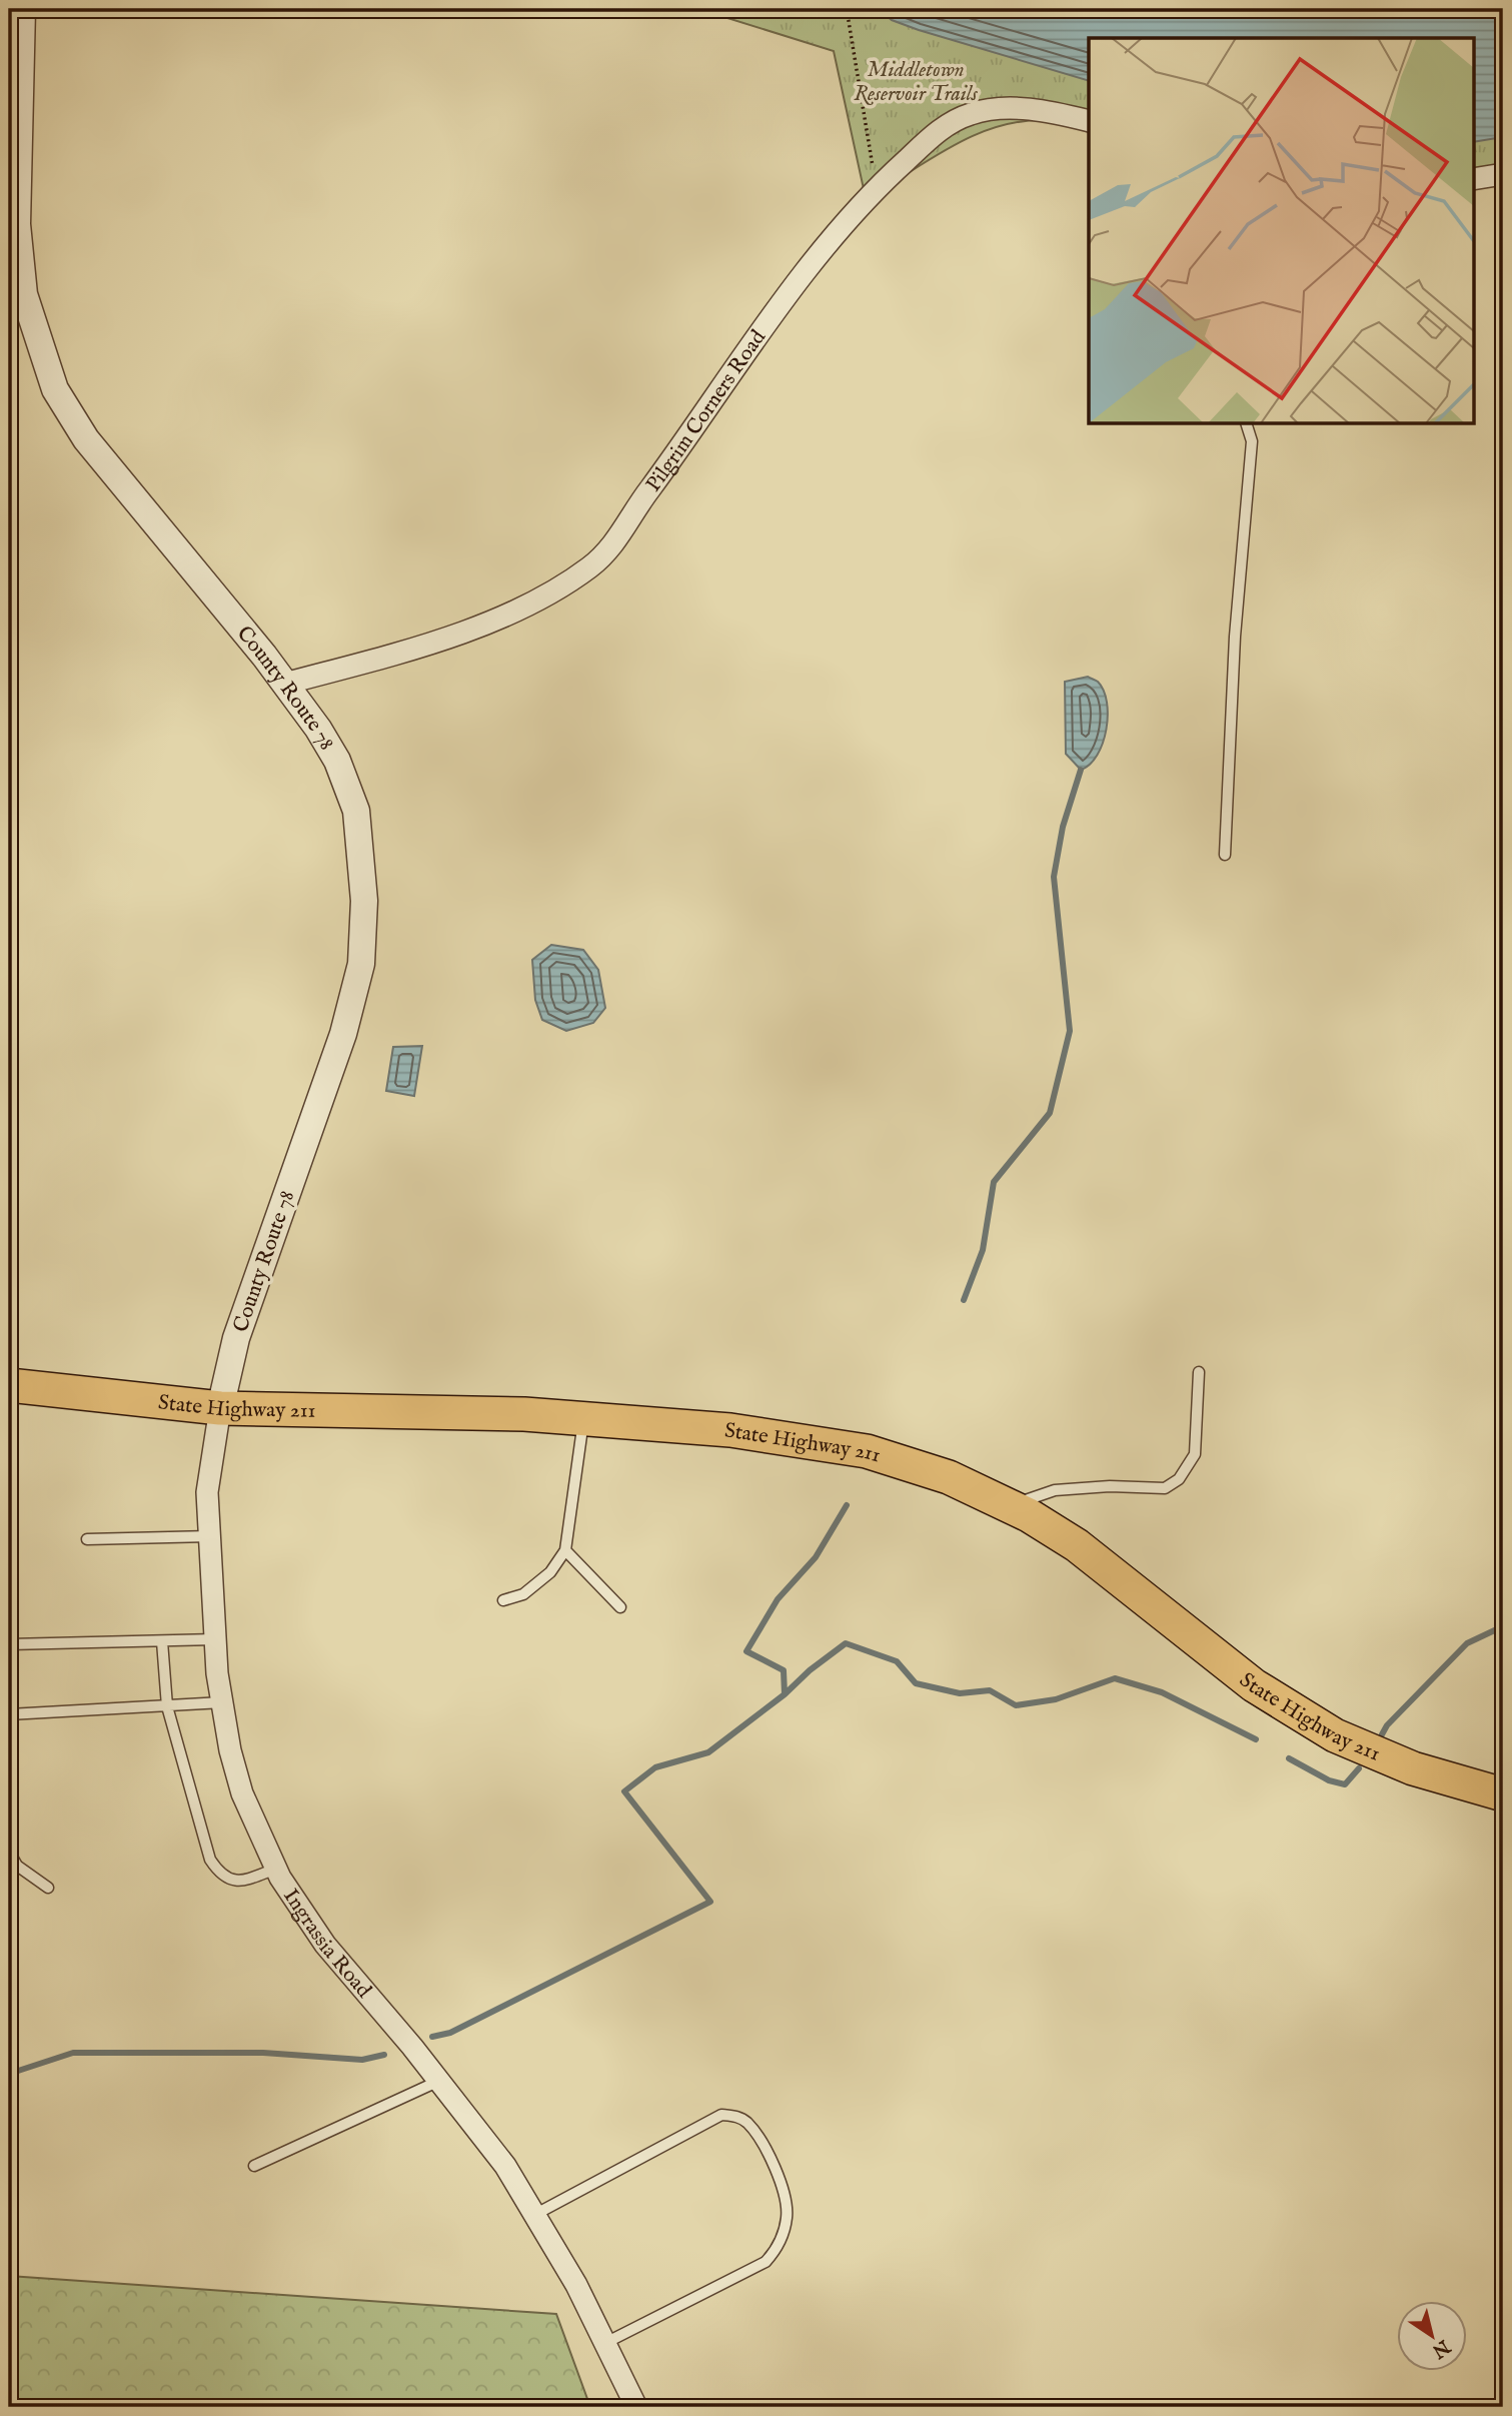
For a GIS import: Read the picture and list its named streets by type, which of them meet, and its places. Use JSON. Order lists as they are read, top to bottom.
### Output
{
  "streets": {
    "main road": ["State Highway 211"],
    "street": ["Pilgrim Corners Road", "County Route 78", "Ingrassia Road"]
  },
  "crossings": [
    ["Pilgrim Corners Road", "County Route 78"],
    ["County Route 78", "State Highway 211"],
    ["County Route 78", "Ingrassia Road"],
    ["State Highway 211", "Ingrassia Road"]
  ],
  "parks": ["Middletown Reservoir Trails"],
  "north": "bottom right"
}
